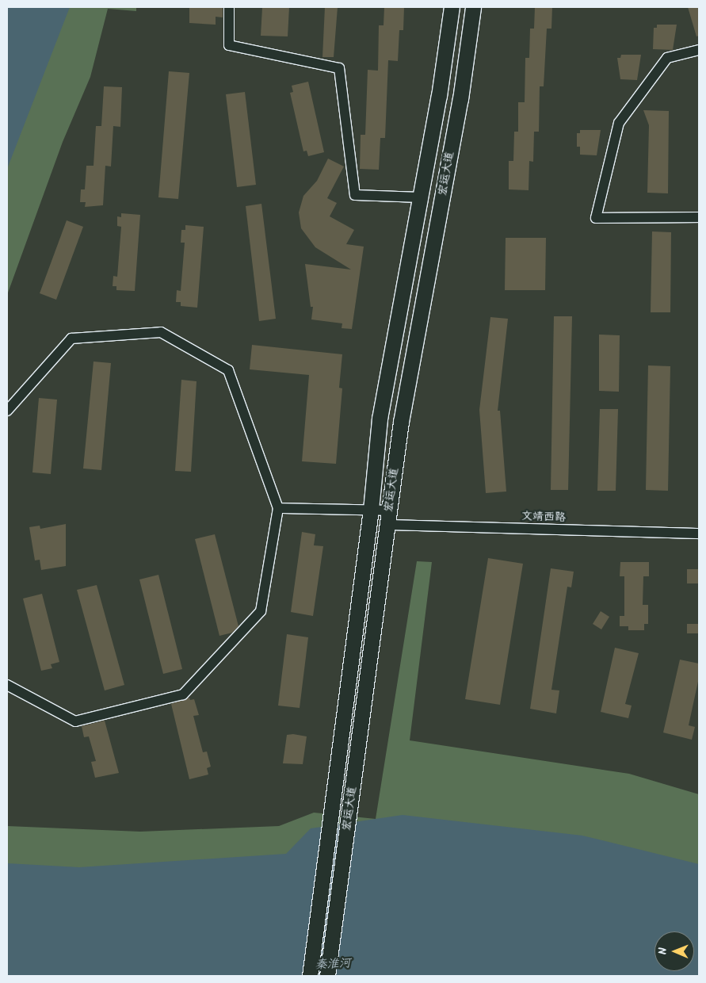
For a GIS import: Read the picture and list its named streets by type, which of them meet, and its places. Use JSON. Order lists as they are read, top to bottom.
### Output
{
  "streets": {
    "main road": ["宏运大道"],
    "street": ["文靖西路"]
  },
  "crossings": [
    ["宏运大道", "文靖西路"]
  ],
  "water": ["秦淮河"],
  "north": "left"
}
